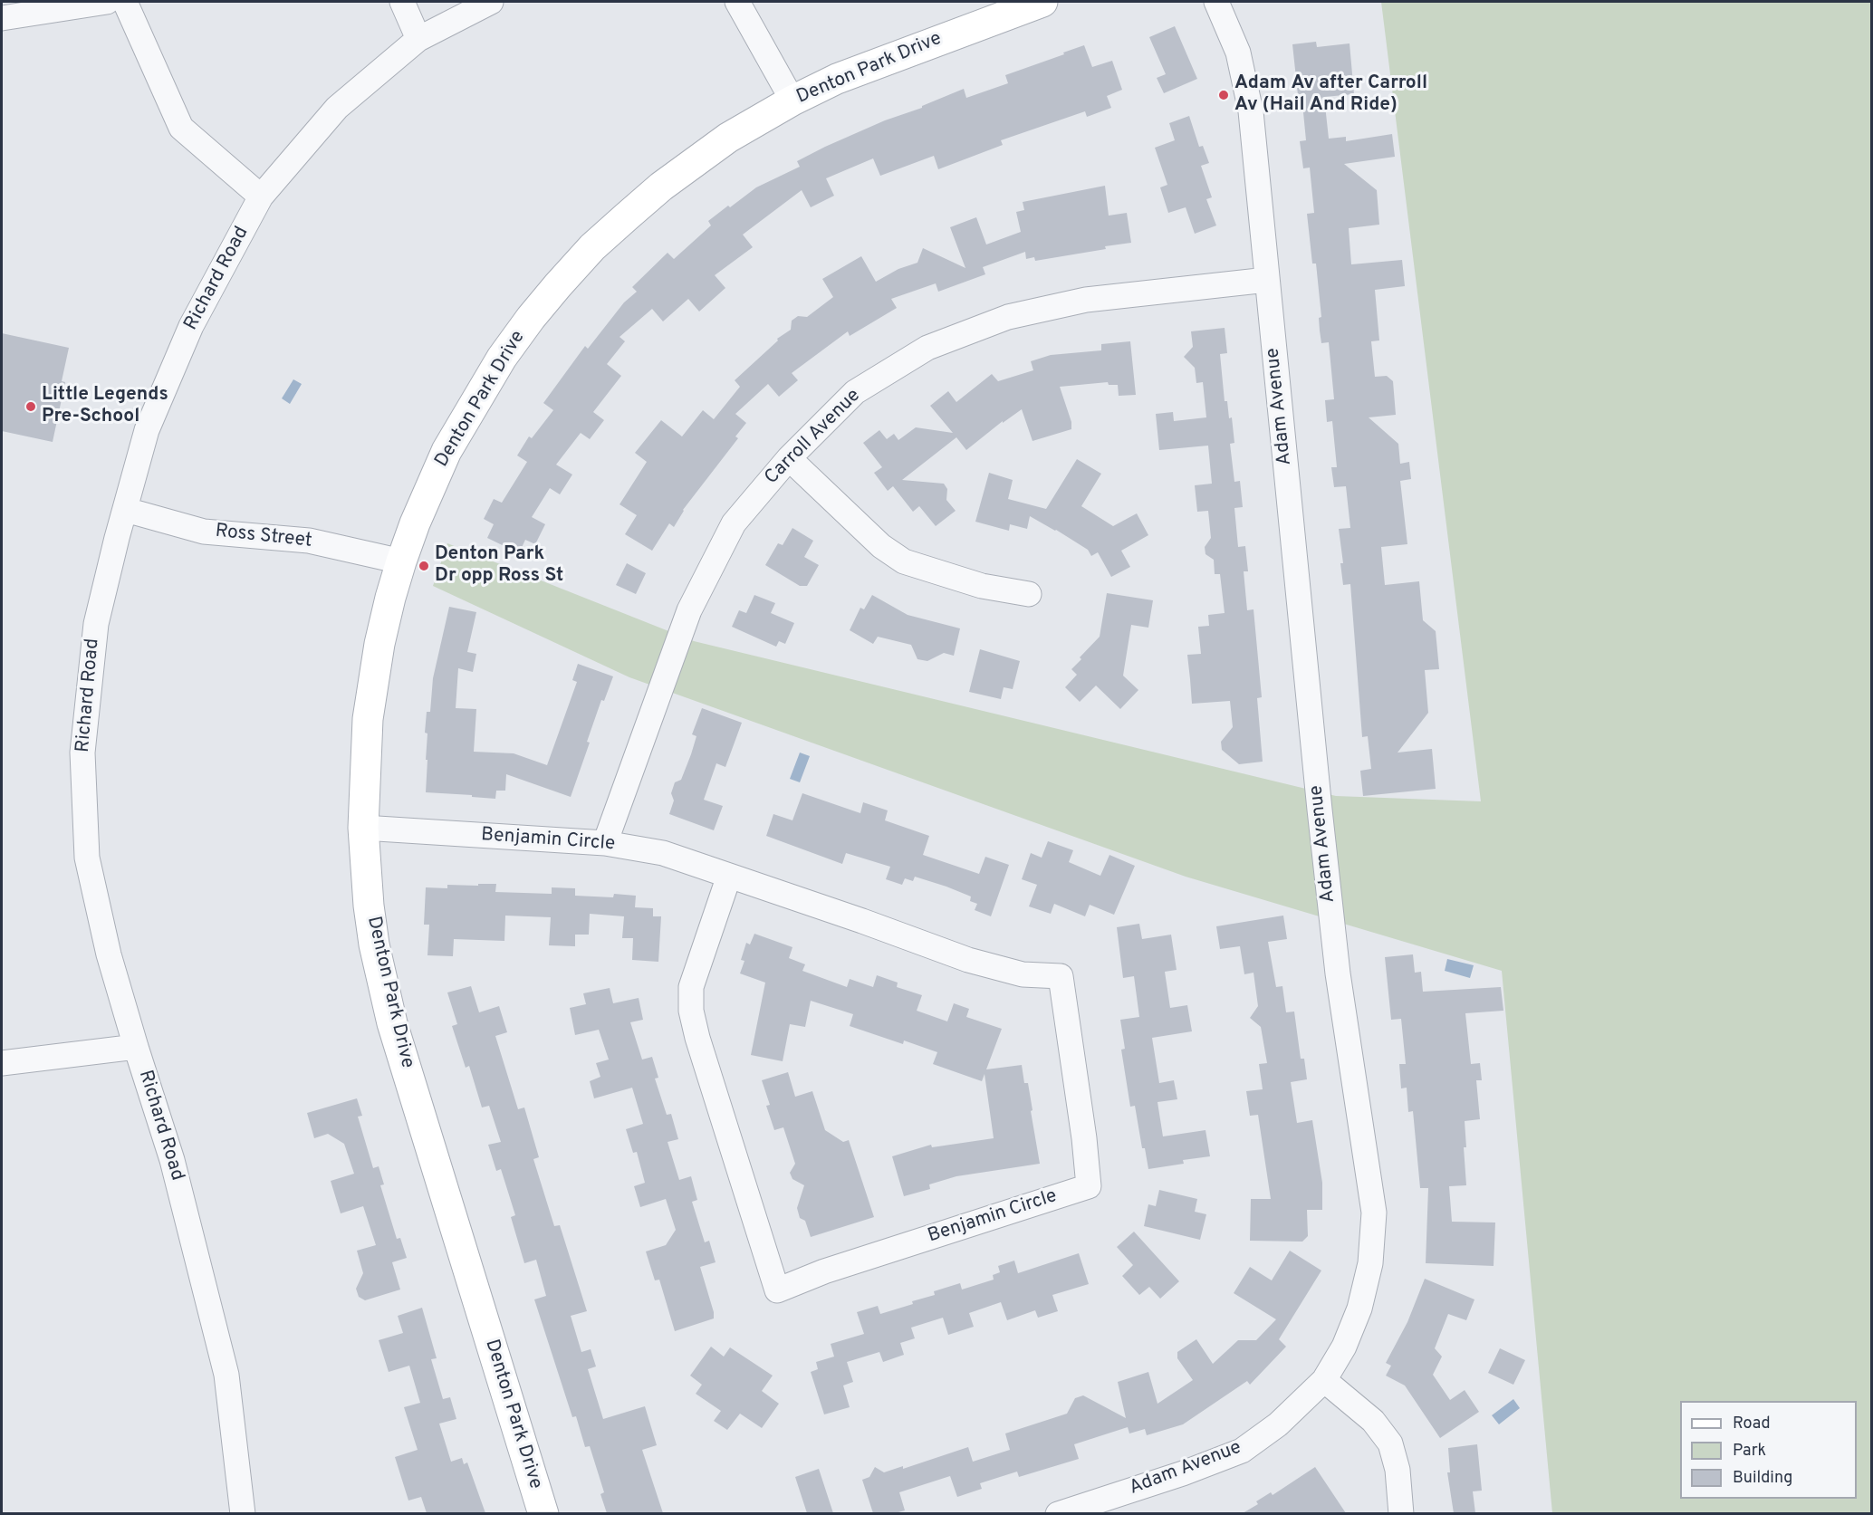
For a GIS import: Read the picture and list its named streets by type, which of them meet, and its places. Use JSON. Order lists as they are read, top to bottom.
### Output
{
  "streets": {
    "main road": ["Denton Park Drive"],
    "street": [
      "Richard Road",
      "Adam Avenue",
      "Carroll Avenue",
      "Ross Street",
      "Benjamin Circle"
    ]
  },
  "crossings": [
    ["Denton Park Drive", "Ross Street"],
    ["Denton Park Drive", "Benjamin Circle"],
    ["Richard Road", "Ross Street"],
    ["Adam Avenue", "Carroll Avenue"],
    ["Carroll Avenue", "Benjamin Circle"]
  ],
  "places": ["Adam Av after Carroll Av (Hail And Ride)", "Little Legends Pre-School", "Denton Park Dr opp Ross St"],
  "legend": ["Road", "Park", "Building"]
}
